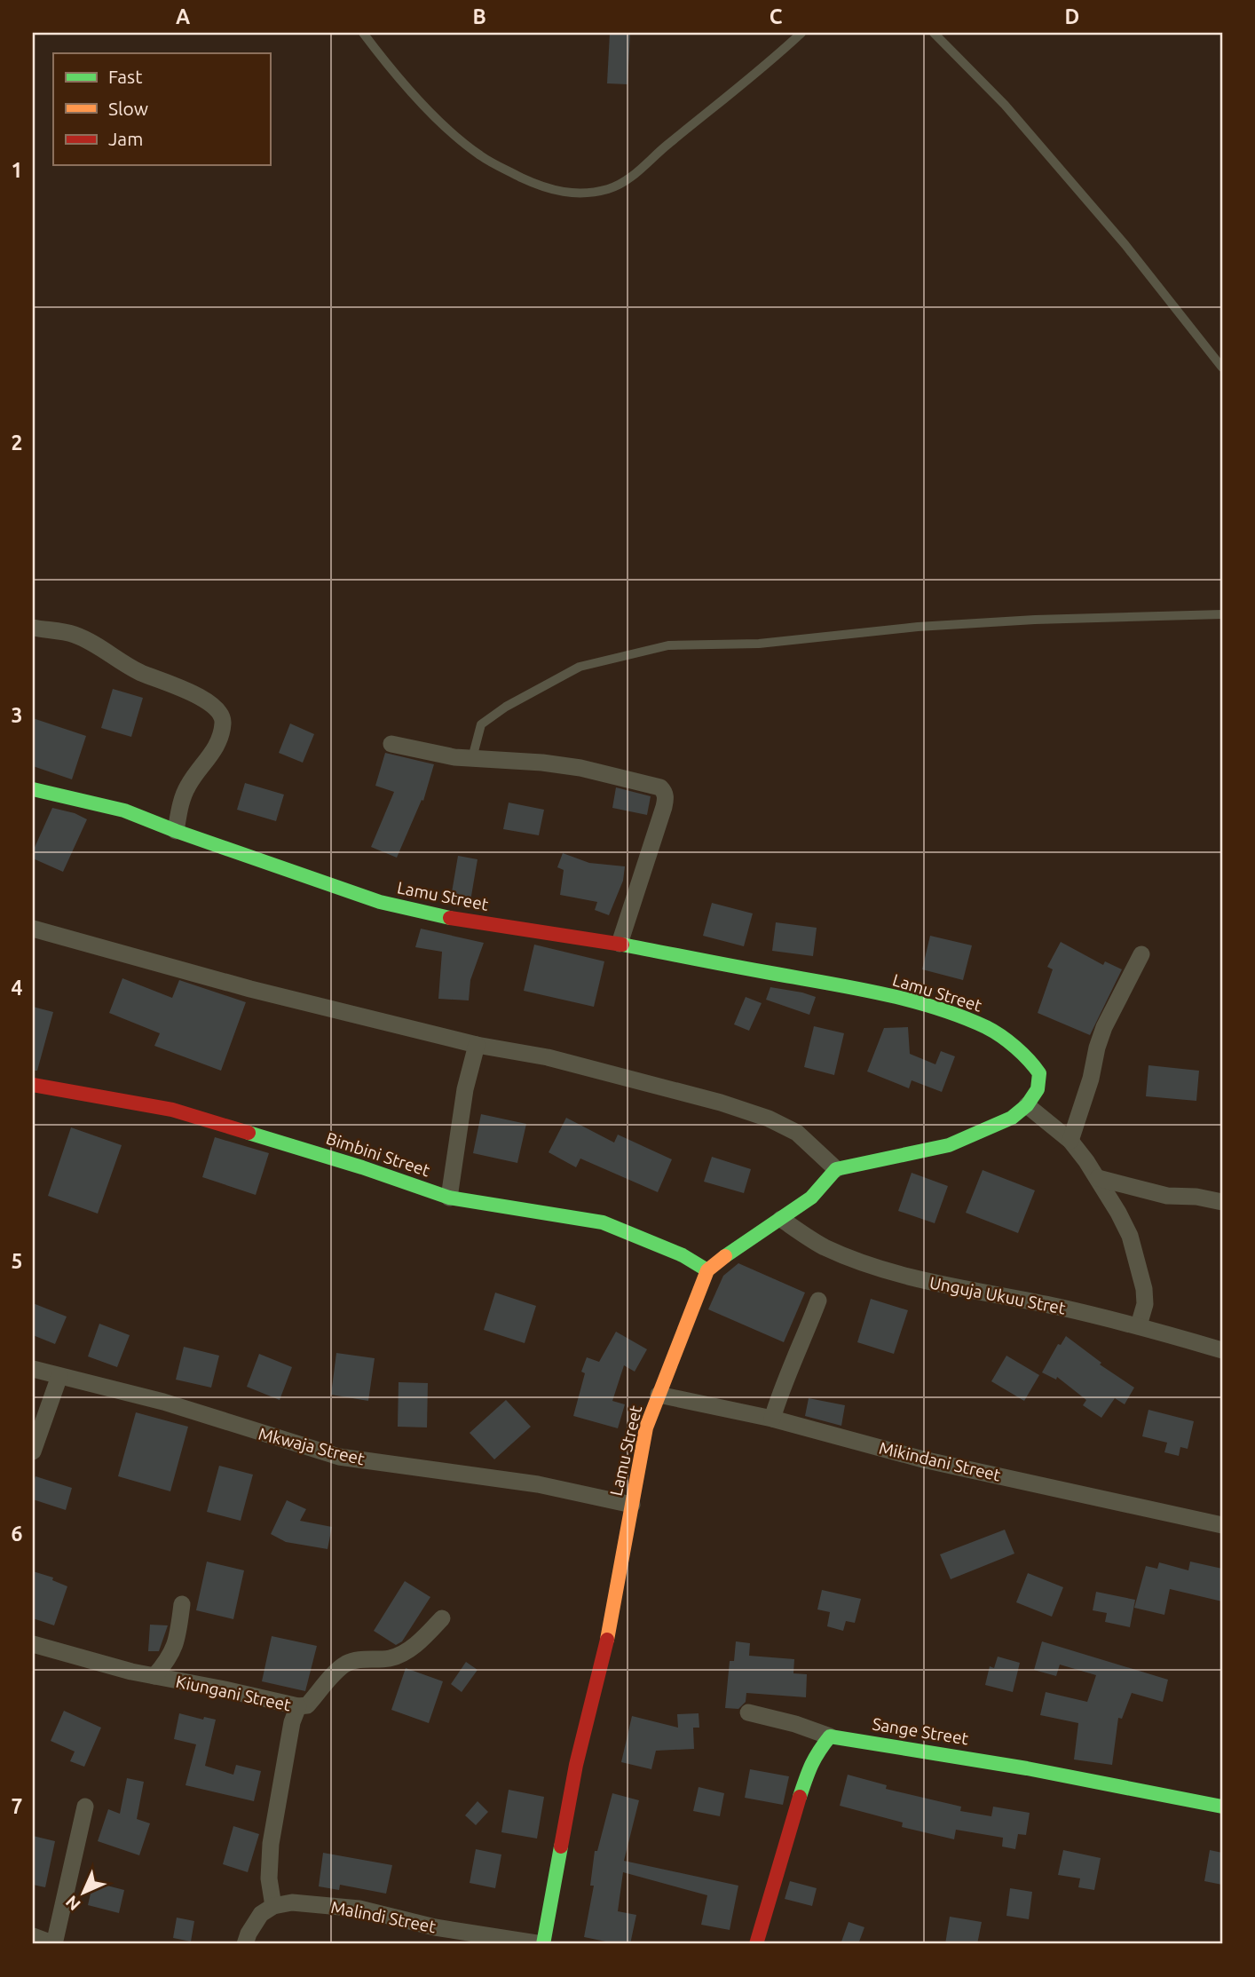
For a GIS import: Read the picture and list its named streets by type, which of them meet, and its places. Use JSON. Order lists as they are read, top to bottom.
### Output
{
  "streets": {
    "street": [
      "Lamu Street",
      "Bimbini Street",
      "Unguja Ukuu Stret",
      "Mkwaja Street",
      "Mikindani Street",
      "Kiungani Street",
      "Sange Street",
      "Malindi Street"
    ]
  },
  "crossings": [
    ["Lamu Street", "Bimbini Street"],
    ["Lamu Street", "Mkwaja Street"],
    ["Lamu Street", "Mikindani Street"],
    ["Lamu Street", "Malindi Street"]
  ],
  "legend": ["Fast", "Slow", "Jam"],
  "north": "bottom left",
  "grid": {
    "columns": [
      "A",
      "B",
      "C",
      "D"
    ],
    "rows": [
      "1",
      "2",
      "3",
      "4",
      "5",
      "6",
      "7"
    ]
  }
}
